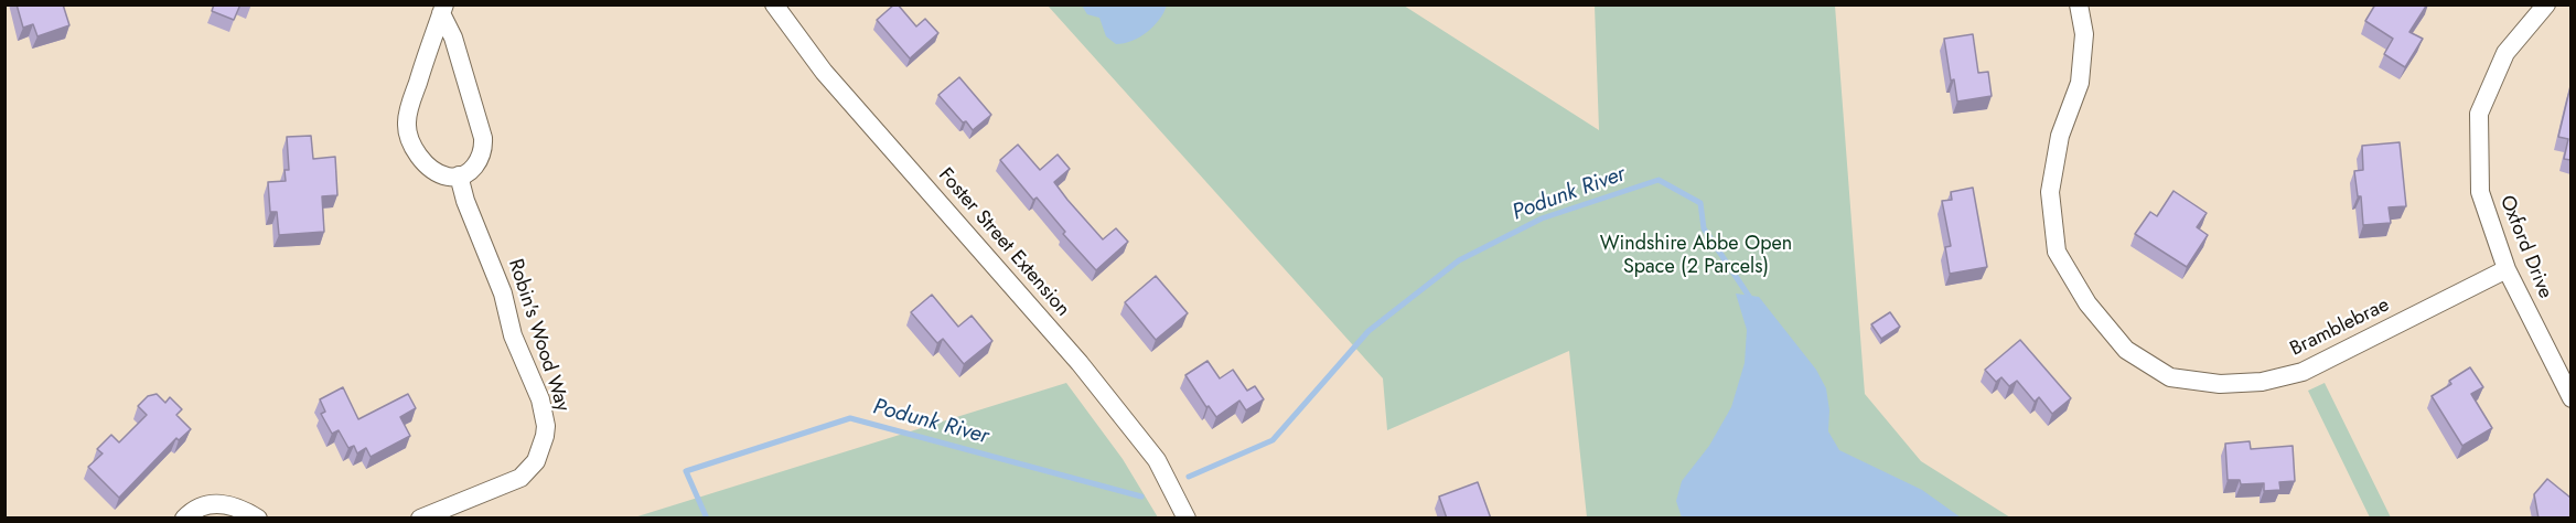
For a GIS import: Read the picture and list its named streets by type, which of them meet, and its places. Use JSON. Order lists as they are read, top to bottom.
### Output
{
  "streets": {
    "street": [
      "Foster Street Extension",
      "Oxford Drive",
      "Bramblebrae",
      "Robin's Wood Way"
    ]
  },
  "crossings": [
    ["Oxford Drive", "Bramblebrae"]
  ],
  "water": ["Podunk River"],
  "parks": ["Windshire Abbe Open Space (2 Parcels)"]
}
